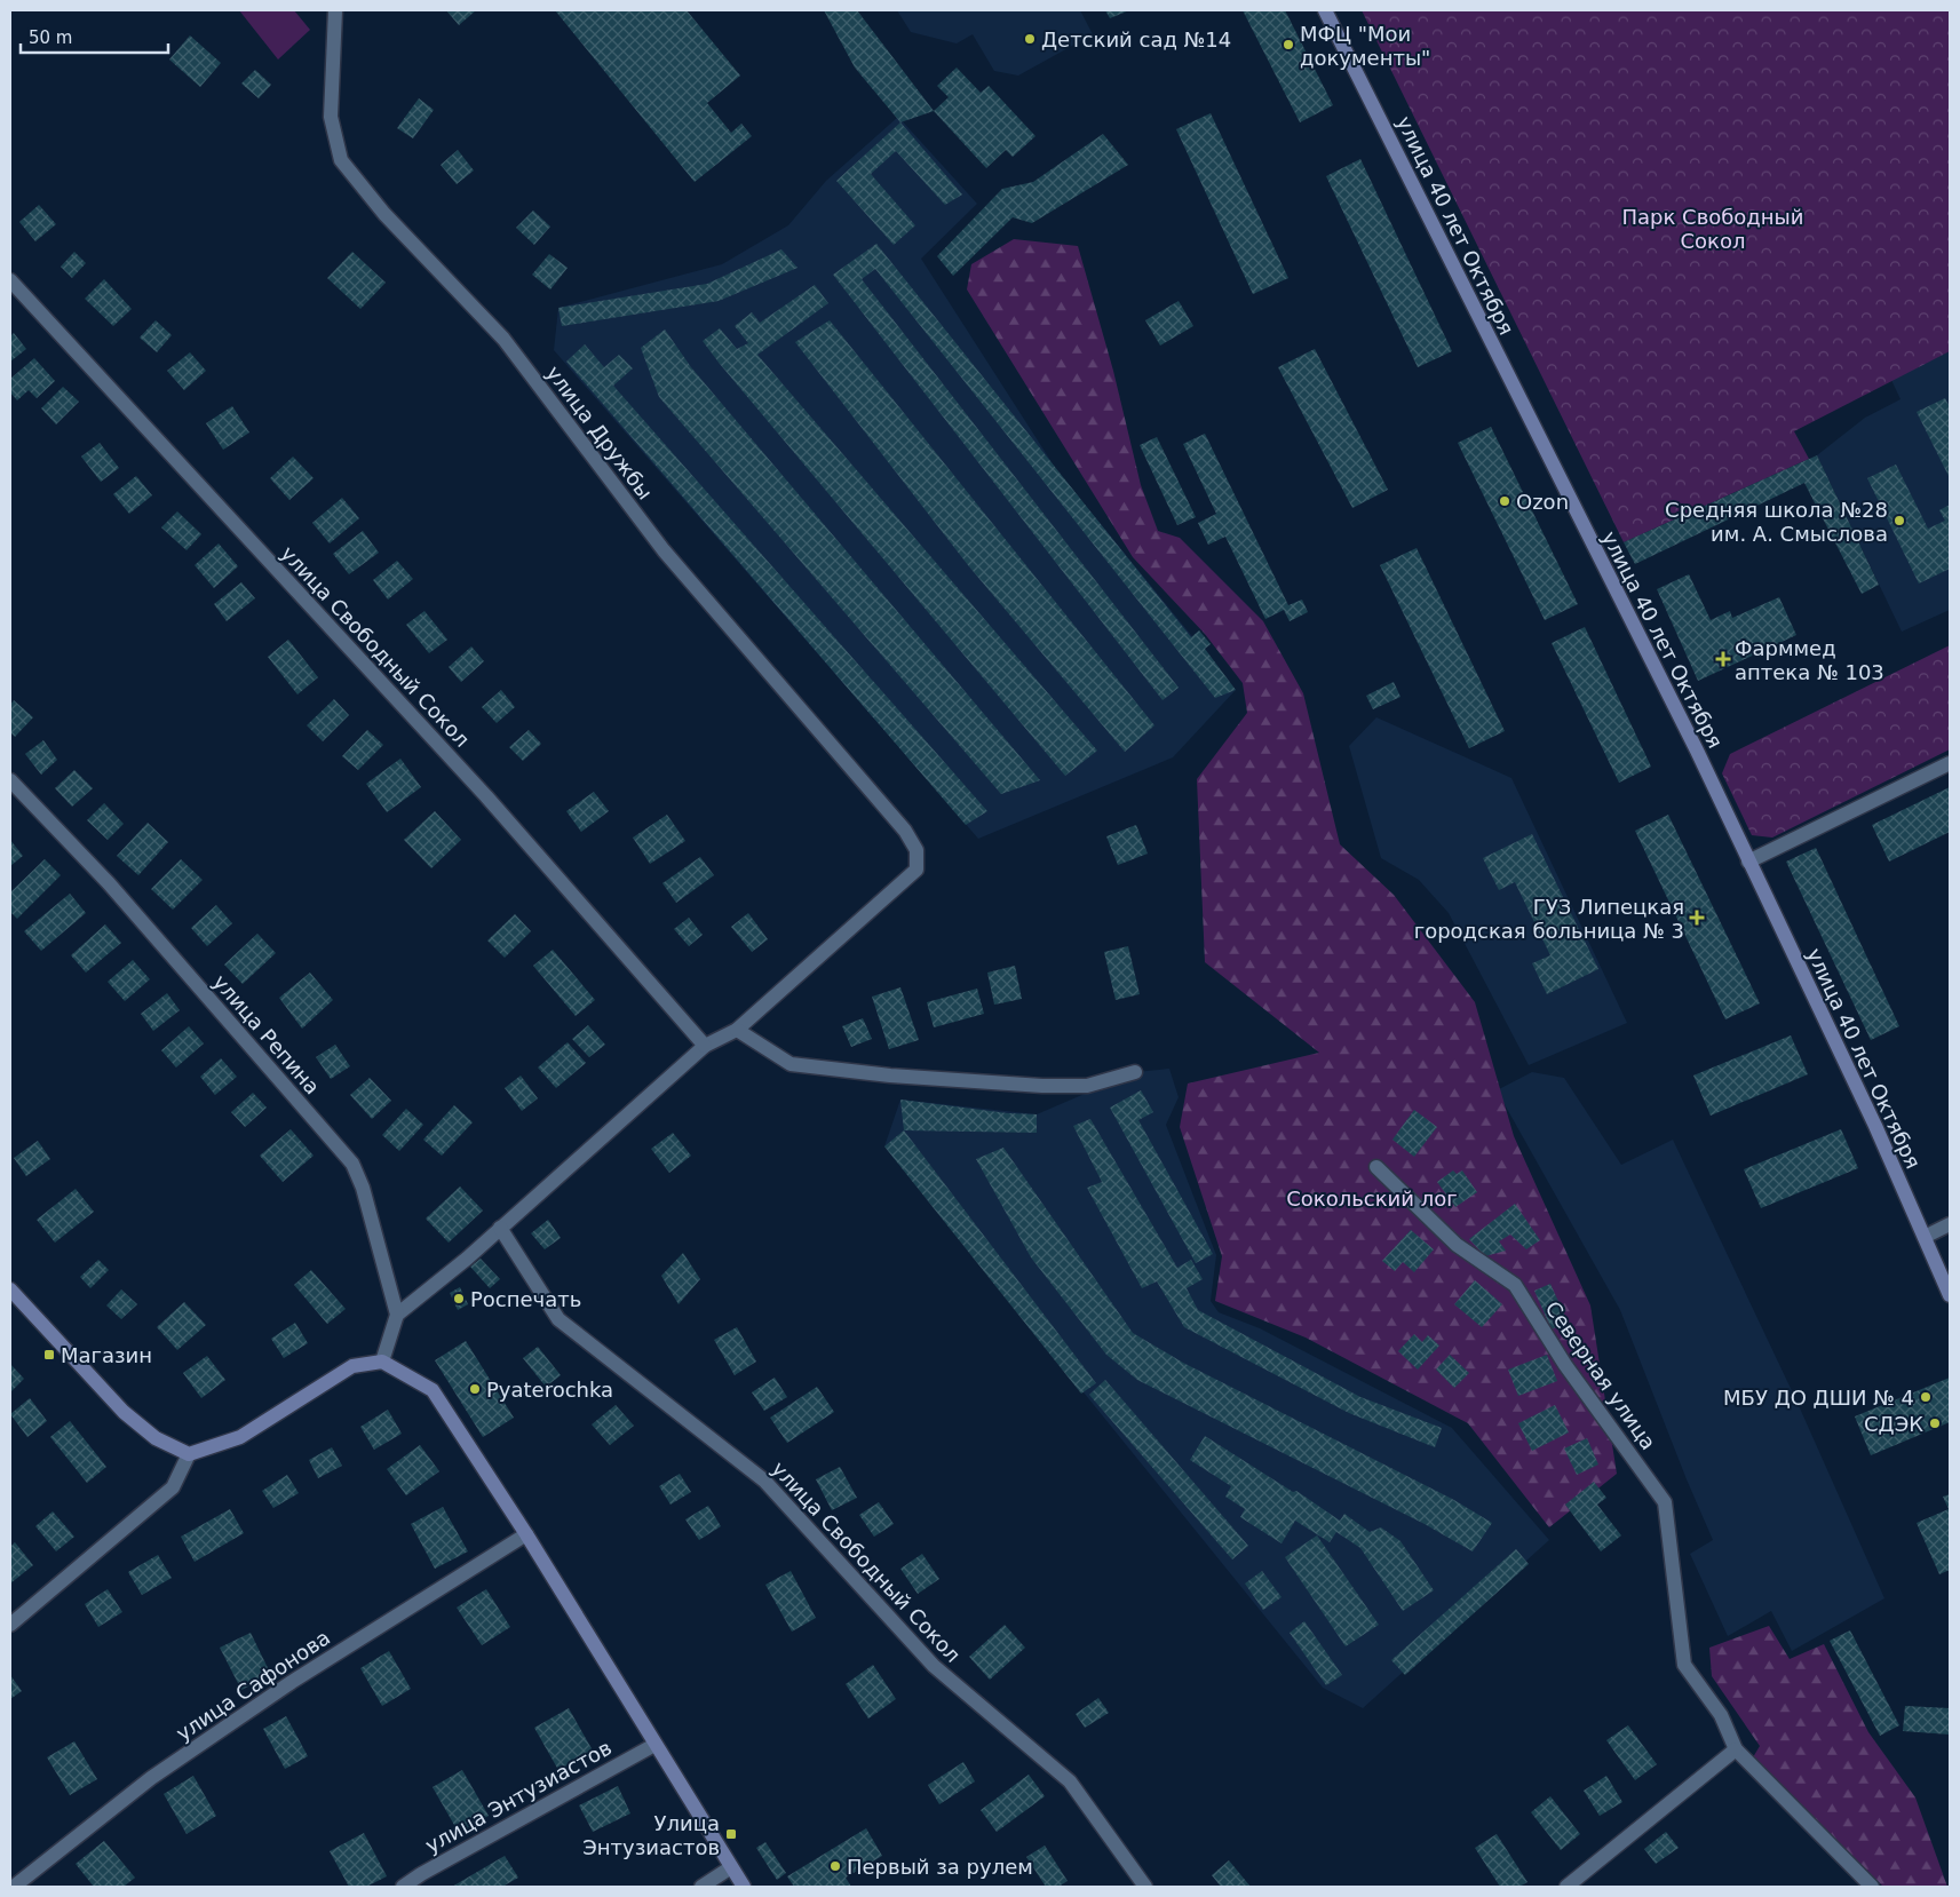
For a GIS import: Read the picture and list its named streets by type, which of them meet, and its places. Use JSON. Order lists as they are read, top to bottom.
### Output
{
  "streets": {
    "street": [
      "улица 40 лет Октября",
      "улица Дружбы",
      "улица Свободный Сокол",
      "улица Репина",
      "Северная улица",
      "улица Сафонова",
      "улица Энтузиастов"
    ]
  },
  "parks": ["Парк Свободный Сокол", "Сокольский лог"],
  "places": {
    "other": [
      "Детский сад №14",
      "МФЦ \"Мои документы\"",
      "Ozon",
      "Средняя школа №28 им. А. Смыслова",
      "Роспечать",
      "Pyaterochka",
      "МБУ ДО ДШИ № 4",
      "СДЭК",
      "Первый за рулем"
    ],
    "health": ["Фарммед аптека № 103", "ГУЗ Липецкая городская больница № 3"],
    "transit": ["Магазин", "Улица Энтузиастов"]
  },
  "scale_bar": "50 m"
}
